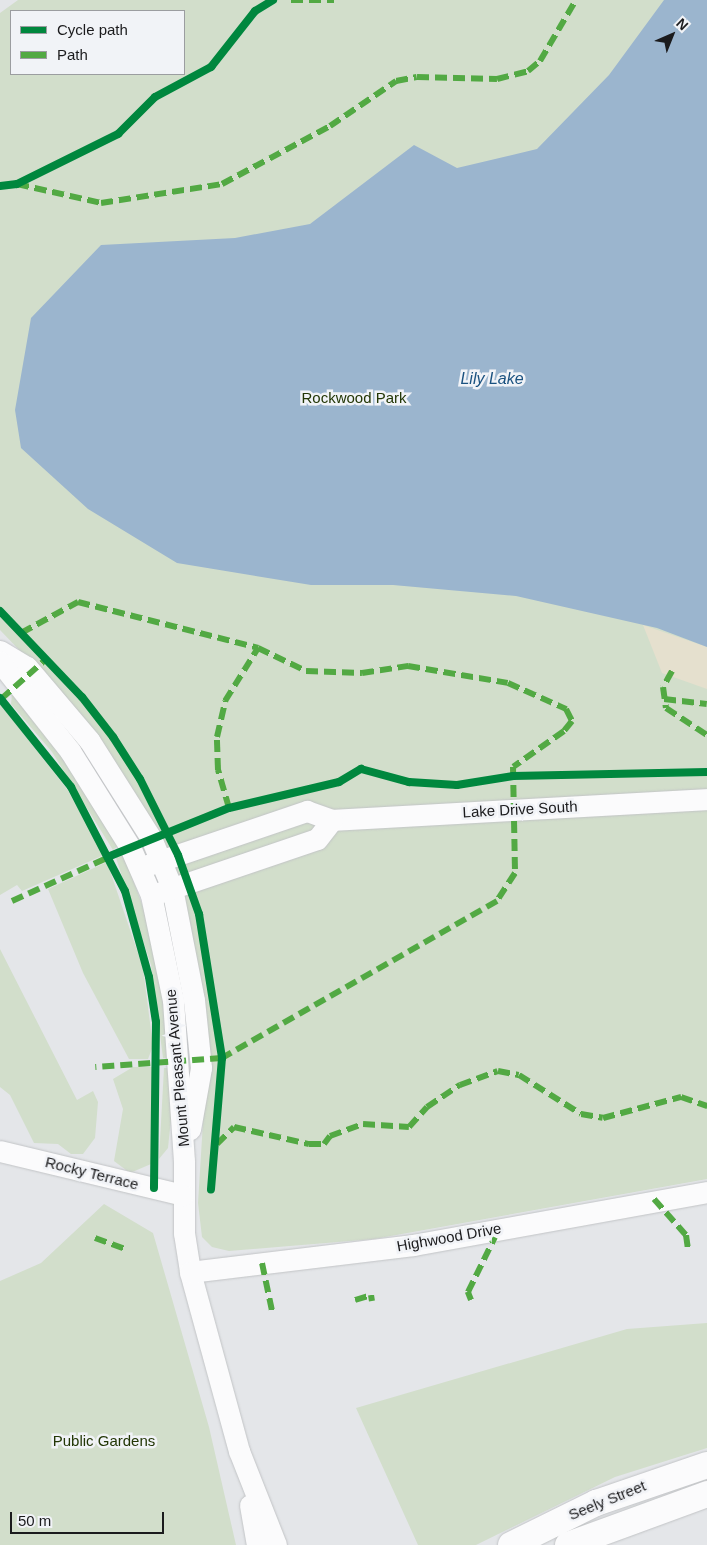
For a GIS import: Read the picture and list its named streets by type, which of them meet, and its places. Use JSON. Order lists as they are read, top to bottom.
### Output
{
  "streets": {
    "main road": ["Seely Street"],
    "street": [
      "Lake Drive South",
      "Mount Pleasant Avenue",
      "Rocky Terrace",
      "Highwood Drive"
    ]
  },
  "crossings": [
    ["Lake Drive South", "Mount Pleasant Avenue"],
    ["Mount Pleasant Avenue", "Rocky Terrace"],
    ["Mount Pleasant Avenue", "Highwood Drive"]
  ],
  "water": ["Lily Lake"],
  "parks": ["Rockwood Park", "Public Gardens"],
  "legend": ["Cycle path", "Path"],
  "scale_bar": "50 m",
  "north": "top right"
}
